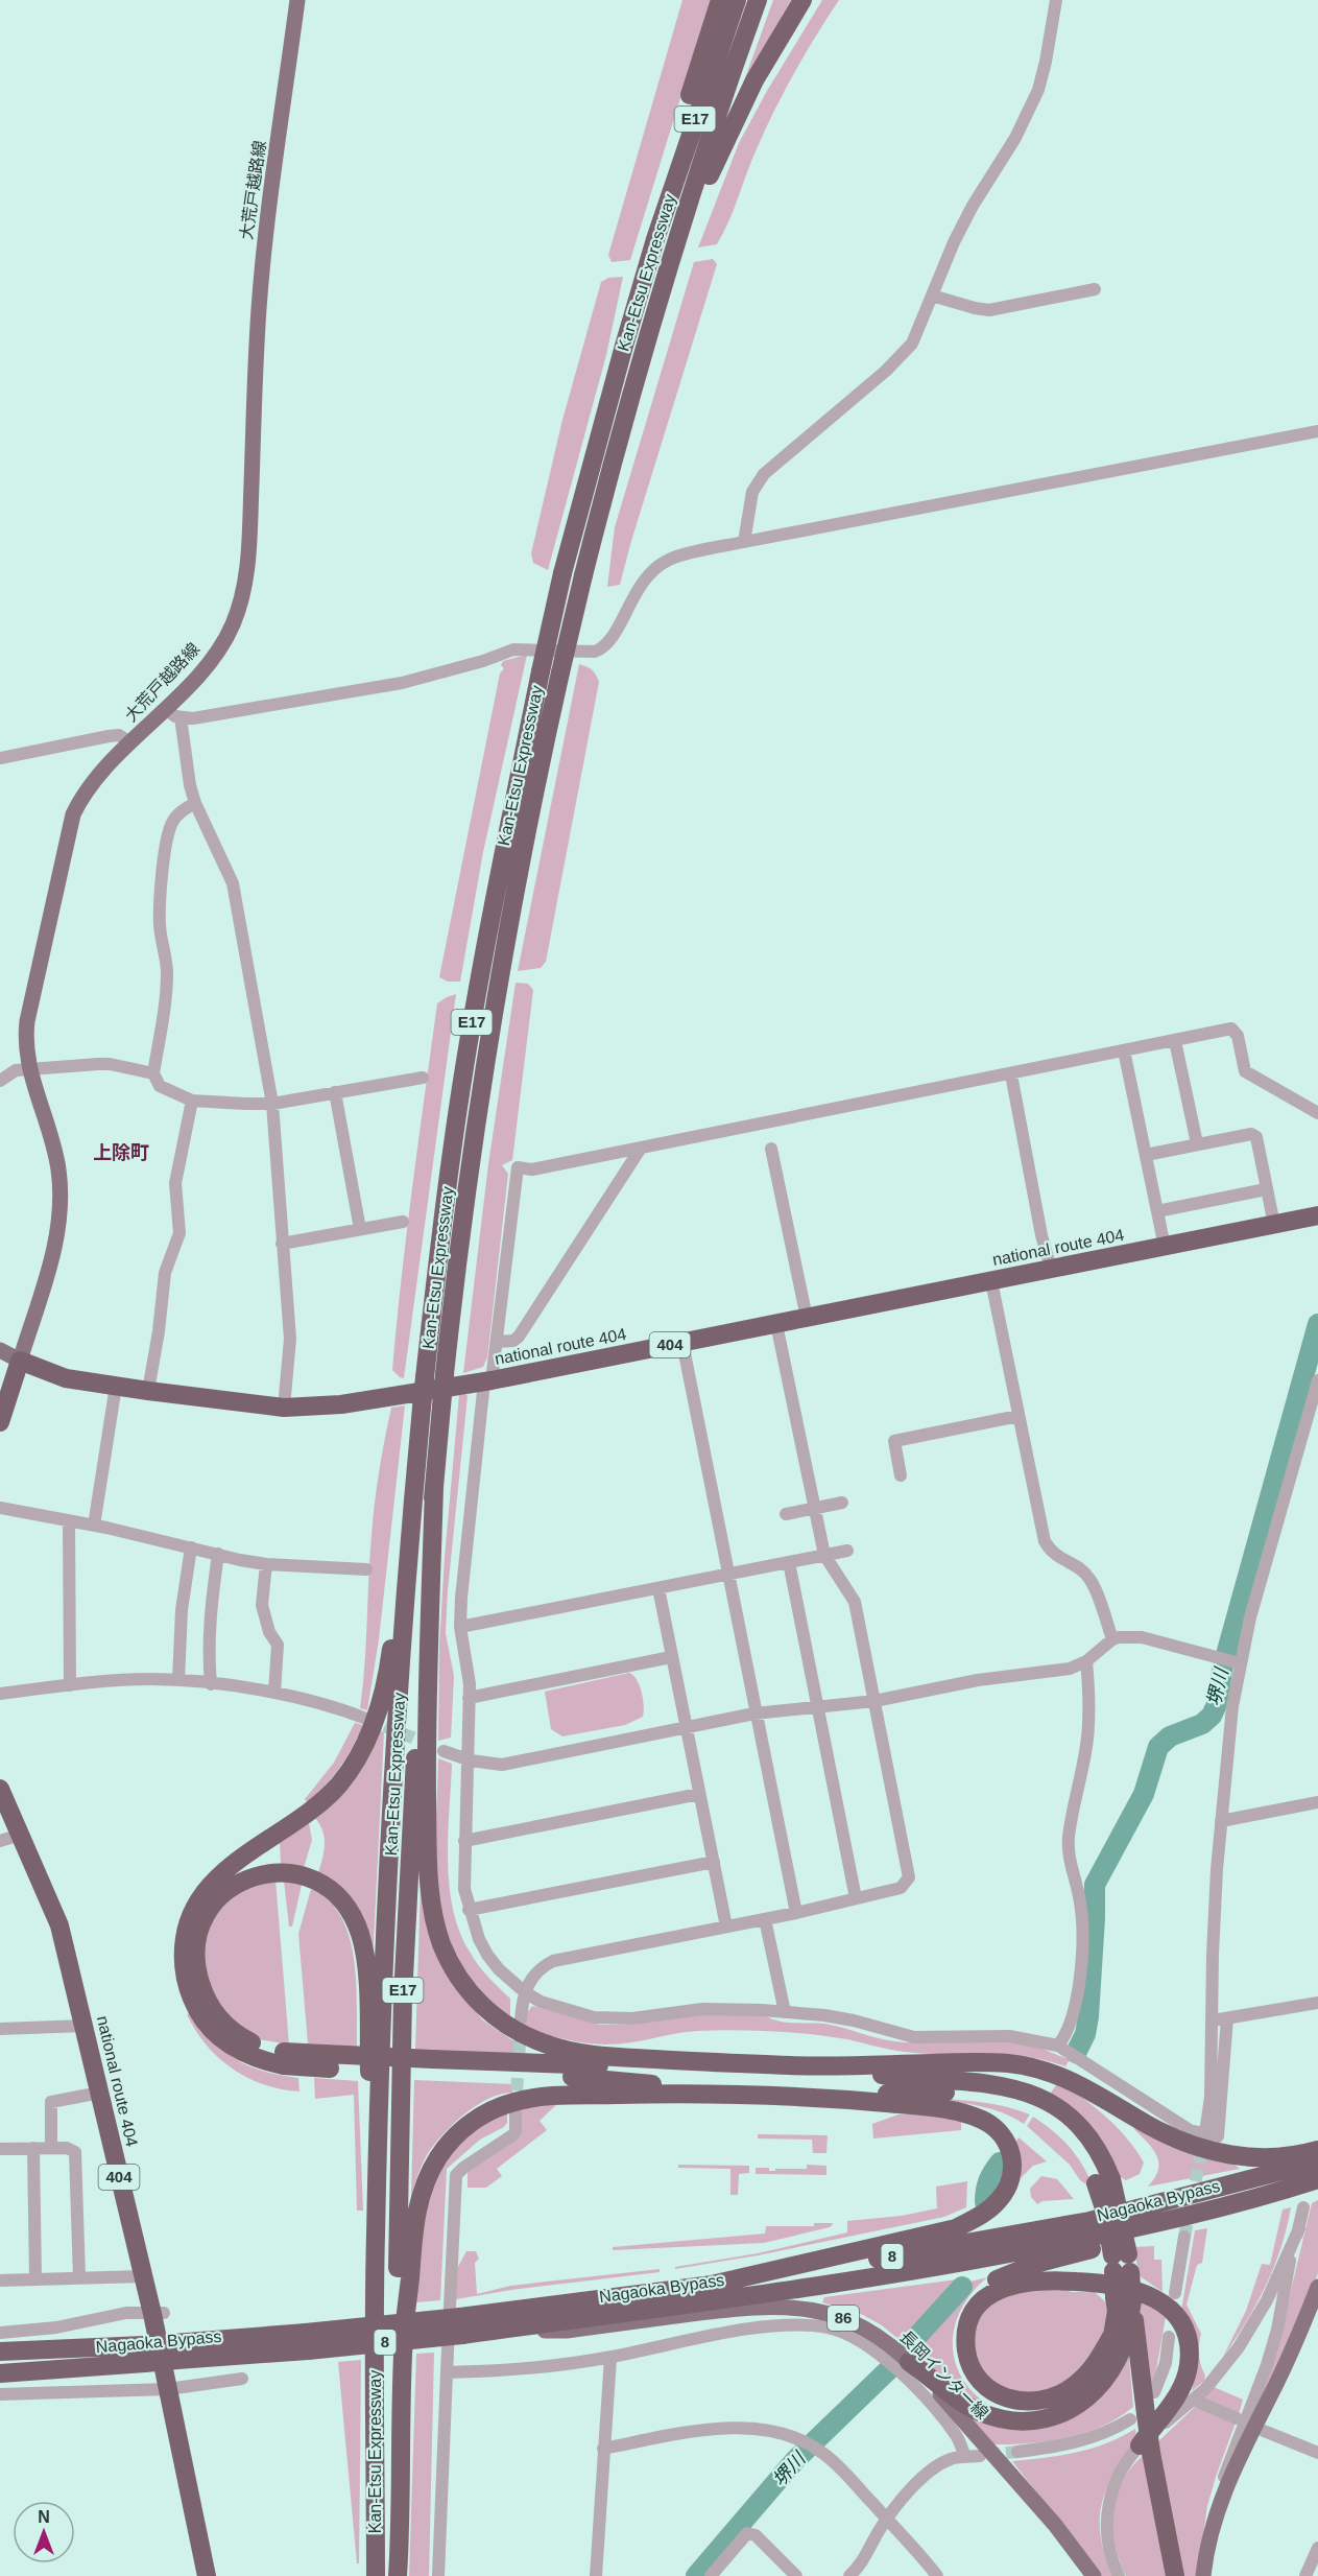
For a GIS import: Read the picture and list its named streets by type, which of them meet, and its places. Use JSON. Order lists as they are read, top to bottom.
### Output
{
  "streets": {
    "highway": [
      "E17",
      "Kan-Etsu Expressway",
      "national route 404",
      "404",
      "Nagaoka Bypass",
      "8"
    ],
    "main road": ["大荒戸越路線", "86", "長岡インター線"]
  },
  "crossings": [
    ["大荒戸越路線", "national route 404"],
    ["Nagaoka Bypass", "長岡インター線"]
  ],
  "districts": ["上除町"],
  "water": ["堺川"],
  "north": "top"
}
